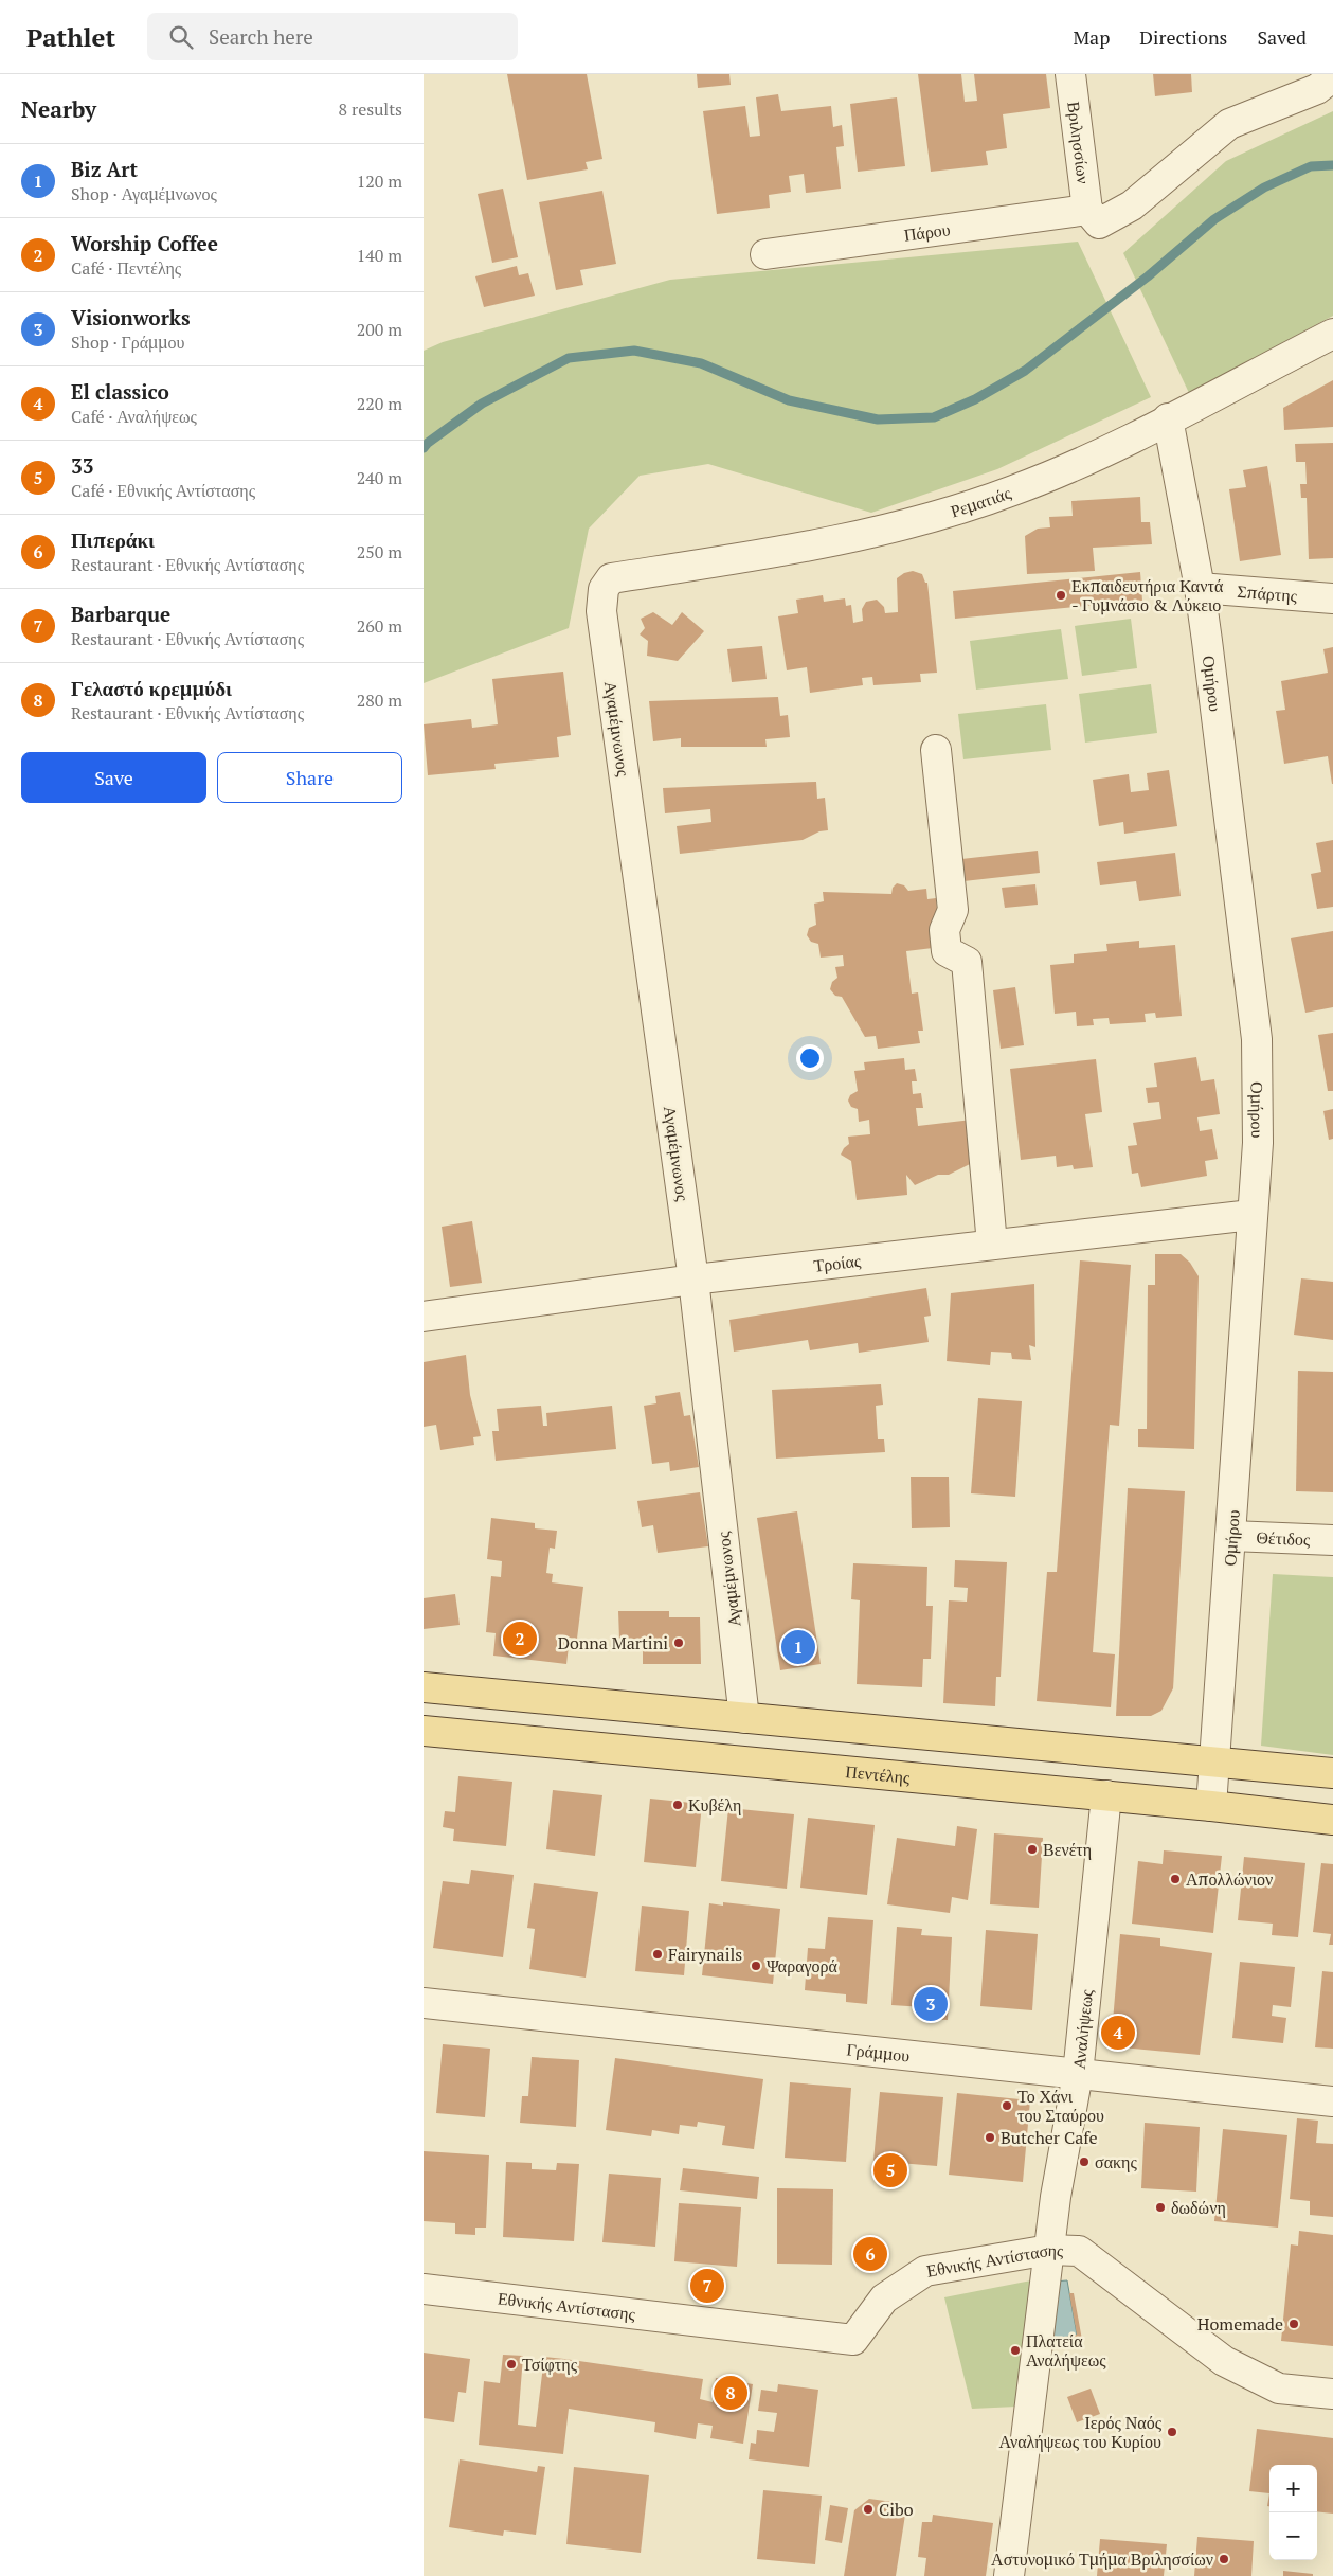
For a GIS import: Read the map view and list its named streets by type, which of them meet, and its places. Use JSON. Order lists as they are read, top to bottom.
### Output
{
  "streets": {
    "main road": ["Πεντέλης"],
    "street": [
      "Βριλησσίων",
      "Πάρου",
      "Ρεματιάς",
      "Σπάρτης",
      "Ομήρου",
      "Αγαμέμνωνος",
      "Τροίας",
      "Θέτιδος",
      "Αναλήψεως",
      "Γράμμου",
      "Εθνικής Αντίστασης"
    ]
  },
  "crossings": [
    ["Βριλησσίων", "Πάρου"],
    ["Ρεματιάς", "Ομήρου"],
    ["Ρεματιάς", "Αγαμέμνωνος"],
    ["Σπάρτης", "Ομήρου"],
    ["Ομήρου", "Τροίας"],
    ["Ομήρου", "Θέτιδος"],
    ["Ομήρου", "Πεντέλης"],
    ["Αγαμέμνωνος", "Τροίας"],
    ["Πεντέλης", "Αναλήψεως"],
    ["Αναλήψεως", "Γράμμου"],
    ["Αναλήψεως", "Εθνικής Αντίστασης"]
  ],
  "places": [
    "Εκπαιδευτήρια Καντά - Γυμνάσιο & Λύκειο",
    "Donna Martini",
    "Κυβέλη",
    "Βενέτη",
    "Απολλώνιον",
    "Fairynails",
    "Ψαραγορά",
    "Το Χάνι του Σταύρου",
    "Butcher Cafe",
    "σακης",
    "δωδώνη",
    "Homemade",
    "Πλατεία Αναλήψεως",
    "Τσίφτης",
    "Ιερός Ναός Αναλήψεως του Κυρίου",
    "Cibo",
    "Αστυνομικό Τμήμα Βριλησσίων"
  ],
  "page": {
    "header": "Pathlet",
    "search": "Search here",
    "nav": ["Map", "Directions", "Saved"],
    "heading": ["Nearby", "8 results"],
    "list": [
      {
        "mark": "1",
        "name": "Biz Art",
        "note": "Shop · Αγαμέμνωνος",
        "value": "120 m"
      },
      {
        "mark": "2",
        "name": "Worship Coffee",
        "note": "Café · Πεντέλης",
        "value": "140 m"
      },
      {
        "mark": "3",
        "name": "Visionworks",
        "note": "Shop · Γράμμου",
        "value": "200 m"
      },
      {
        "mark": "4",
        "name": "El classico",
        "note": "Café · Αναλήψεως",
        "value": "220 m"
      },
      {
        "mark": "5",
        "name": "33",
        "note": "Café · Εθνικής Αντίστασης",
        "value": "240 m"
      },
      {
        "mark": "6",
        "name": "Πιπεράκι",
        "note": "Restaurant · Εθνικής Αντίστασης",
        "value": "250 m"
      },
      {
        "mark": "7",
        "name": "Barbarque",
        "note": "Restaurant · Εθνικής Αντίστασης",
        "value": "260 m"
      },
      {
        "mark": "8",
        "name": "Γελαστό κρεμμύδι",
        "note": "Restaurant · Εθνικής Αντίστασης",
        "value": "280 m"
      }
    ],
    "buttons": ["Save", "Share"],
    "pins": [
      "2",
      "1",
      "3",
      "4",
      "5",
      "6",
      "7",
      "8"
    ],
    "map_buttons": ["+", "−"]
  }
}
